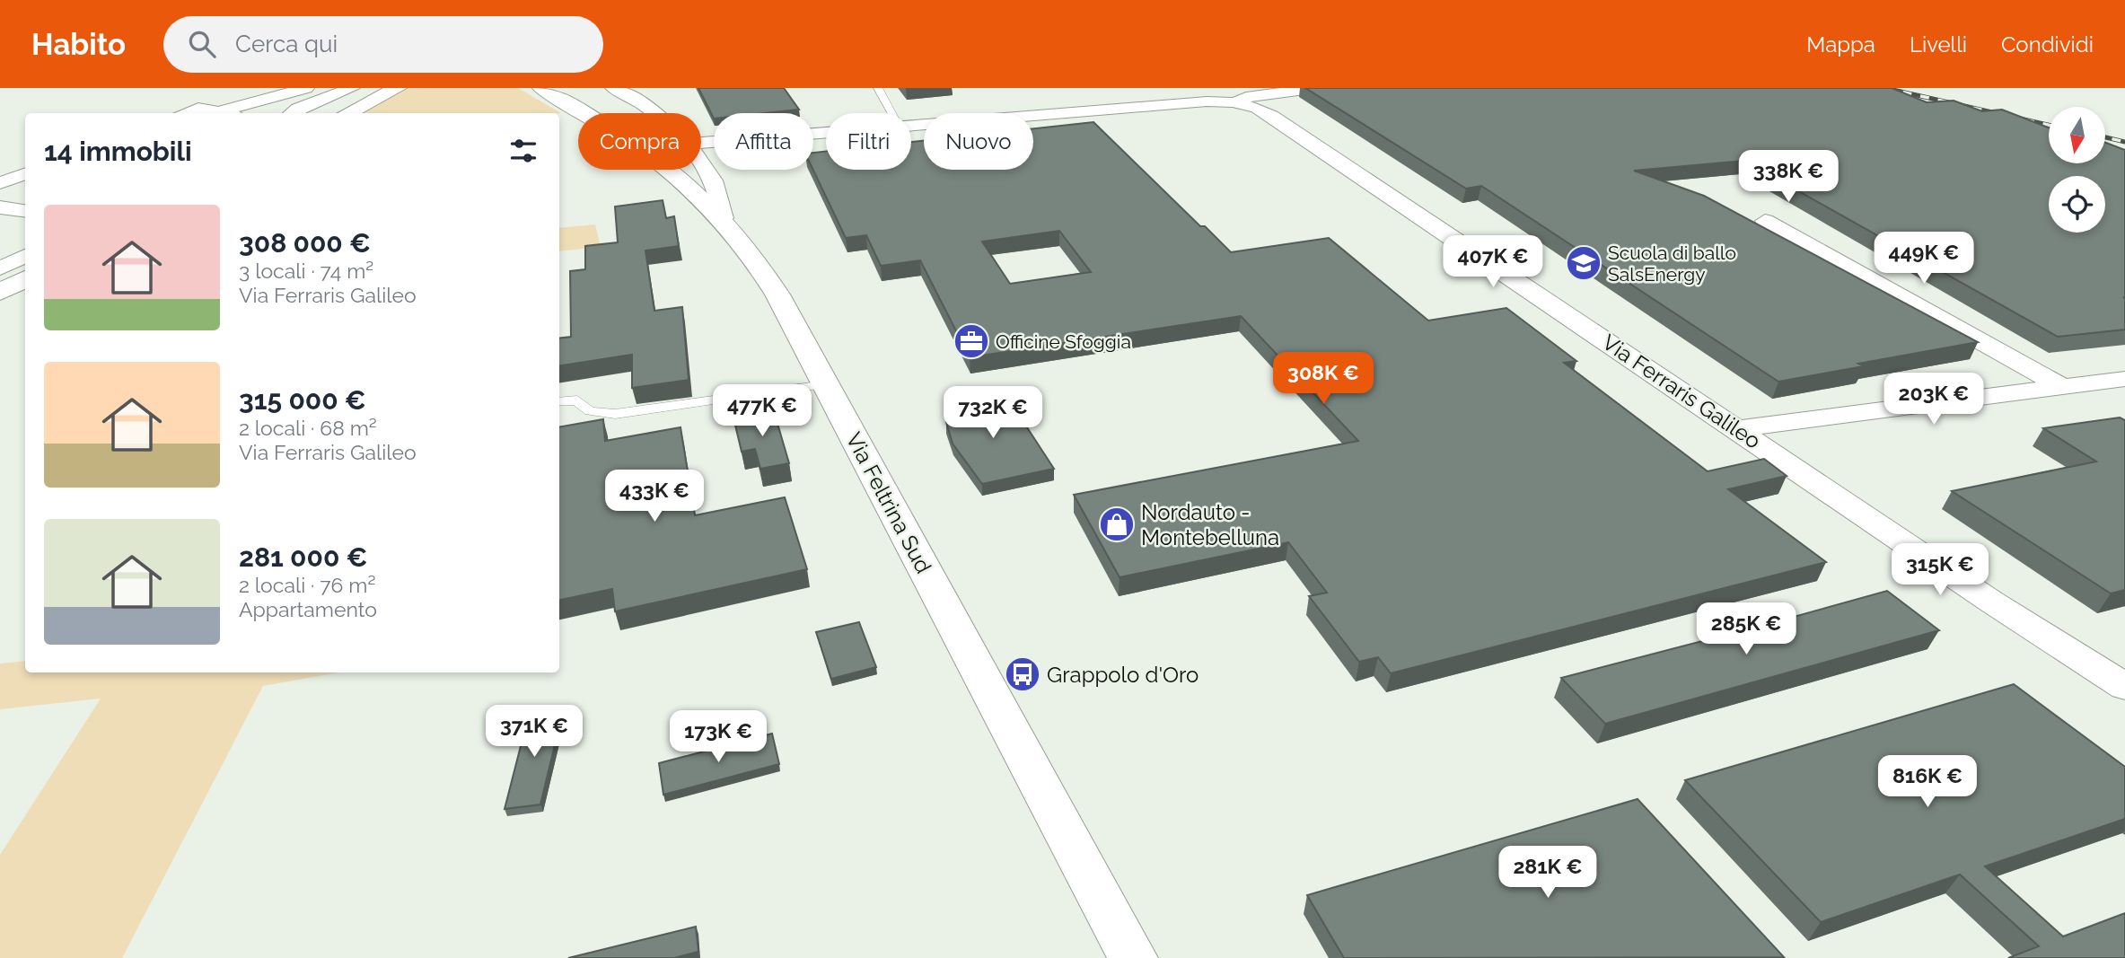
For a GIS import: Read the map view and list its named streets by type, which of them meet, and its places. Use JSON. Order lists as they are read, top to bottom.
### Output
{
  "streets": {
    "main road": ["Via Feltrina Sud"],
    "street": ["Via Ferraris Galileo"]
  },
  "places": {
    "school or university": ["Scuola di ballo SalsEnergy"],
    "office": ["Officine Sfoggia"],
    "shop": ["Nordauto - Montebelluna"],
    "bus stop": ["Grappolo d'Oro"]
  },
  "north": "bottom",
  "page": {
    "header": "Habito",
    "search": "Cerca qui",
    "nav": ["Mappa", "Livelli", "Condividi"],
    "chip": [
      "Compra",
      "Affitta",
      "Filtri",
      "Nuovo"
    ],
    "heading": "14 immobili",
    "price": [
      "338K €",
      "449K €",
      "407K €",
      "308K €",
      "203K €",
      "477K €",
      "732K €",
      "433K €",
      "315K €",
      "285K €",
      "371K €",
      "173K €",
      "816K €",
      "281K €"
    ],
    "list": [
      {
        "name": "308 000 €",
        "note": "3 locali · 74 m² · Via Ferraris Galileo"
      },
      {
        "name": "315 000 €",
        "note": "2 locali · 68 m² · Via Ferraris Galileo"
      },
      {
        "name": "281 000 €",
        "note": "2 locali · 76 m² · Appartamento"
      }
    ]
  }
}
